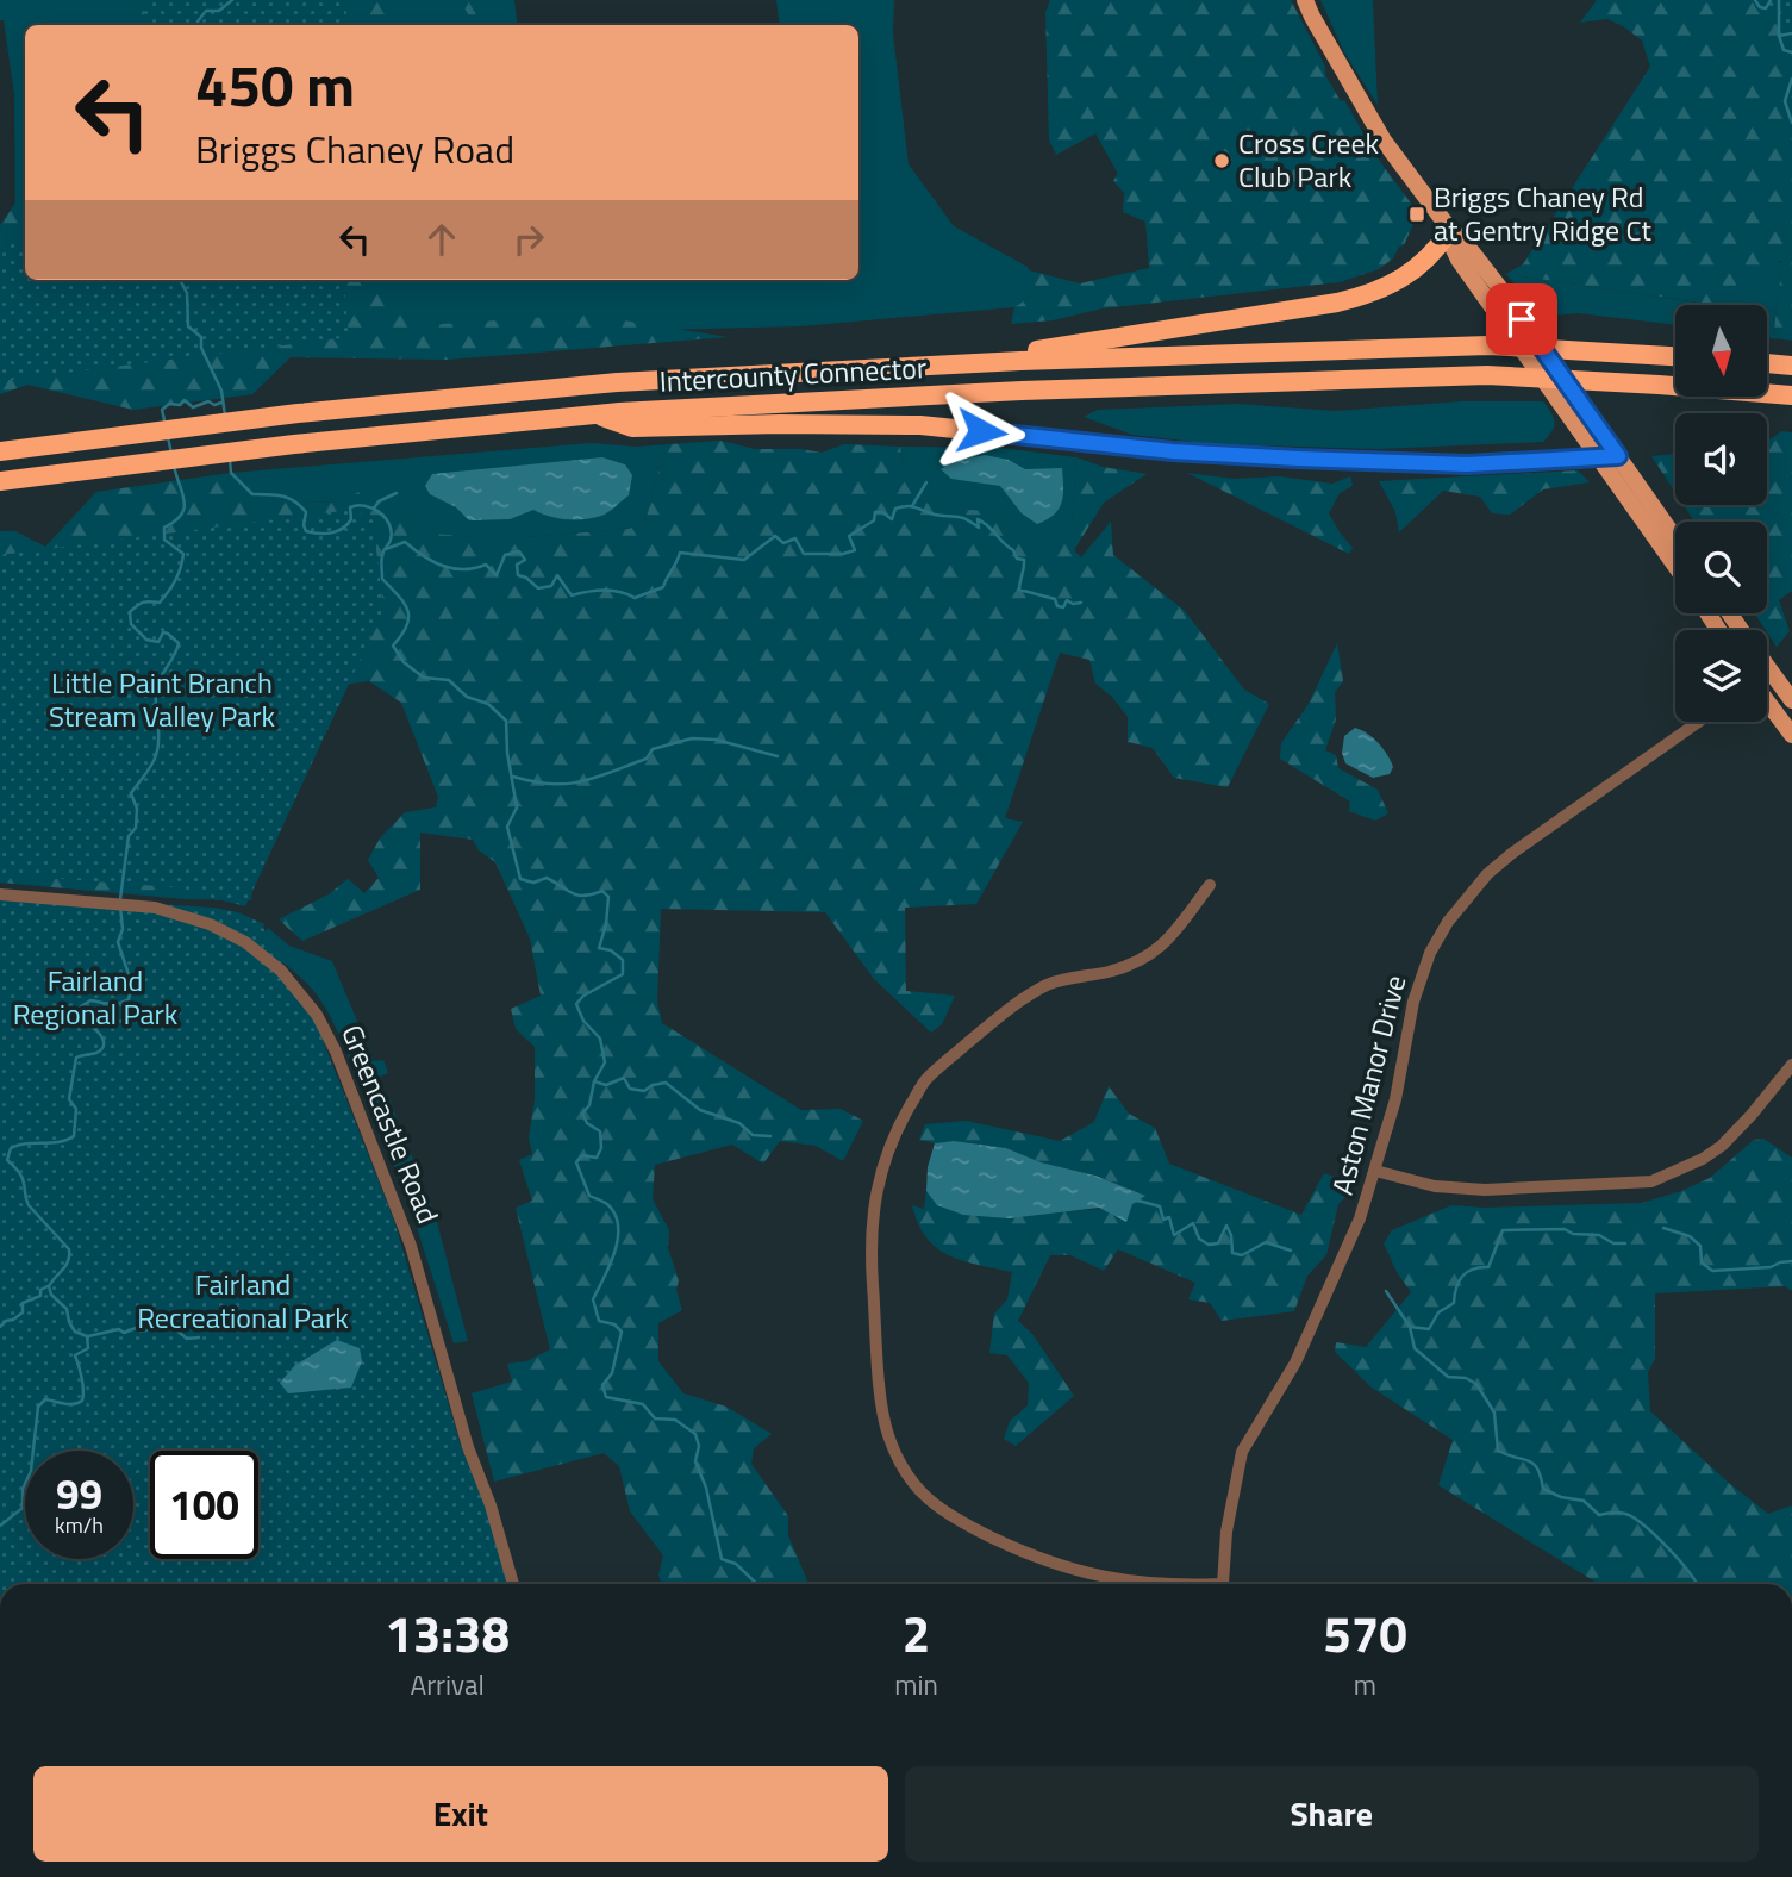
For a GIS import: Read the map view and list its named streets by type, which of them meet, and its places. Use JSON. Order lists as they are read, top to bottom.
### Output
{
  "streets": {
    "highway": ["Intercounty Connector"],
    "street": ["Aston Manor Drive", "Greencastle Road"]
  },
  "parks": ["Little Paint Branch Stream Valley Park", "Fairland Regional Park", "Fairland Recreational Park"],
  "places": {
    "other": ["Cross Creek Club Park"],
    "transit": ["Briggs Chaney Rd at Gentry Ridge Ct"]
  },
  "north": "bottom",
  "page": {
    "turn": ["450 m", "Briggs Chaney Road"],
    "speed": "99 km/h",
    "limit": "100",
    "eta": [
      "13:38",
      "Arrival",
      "2",
      "min",
      "570",
      "m"
    ],
    "buttons": ["Exit", "Share"]
  }
}
